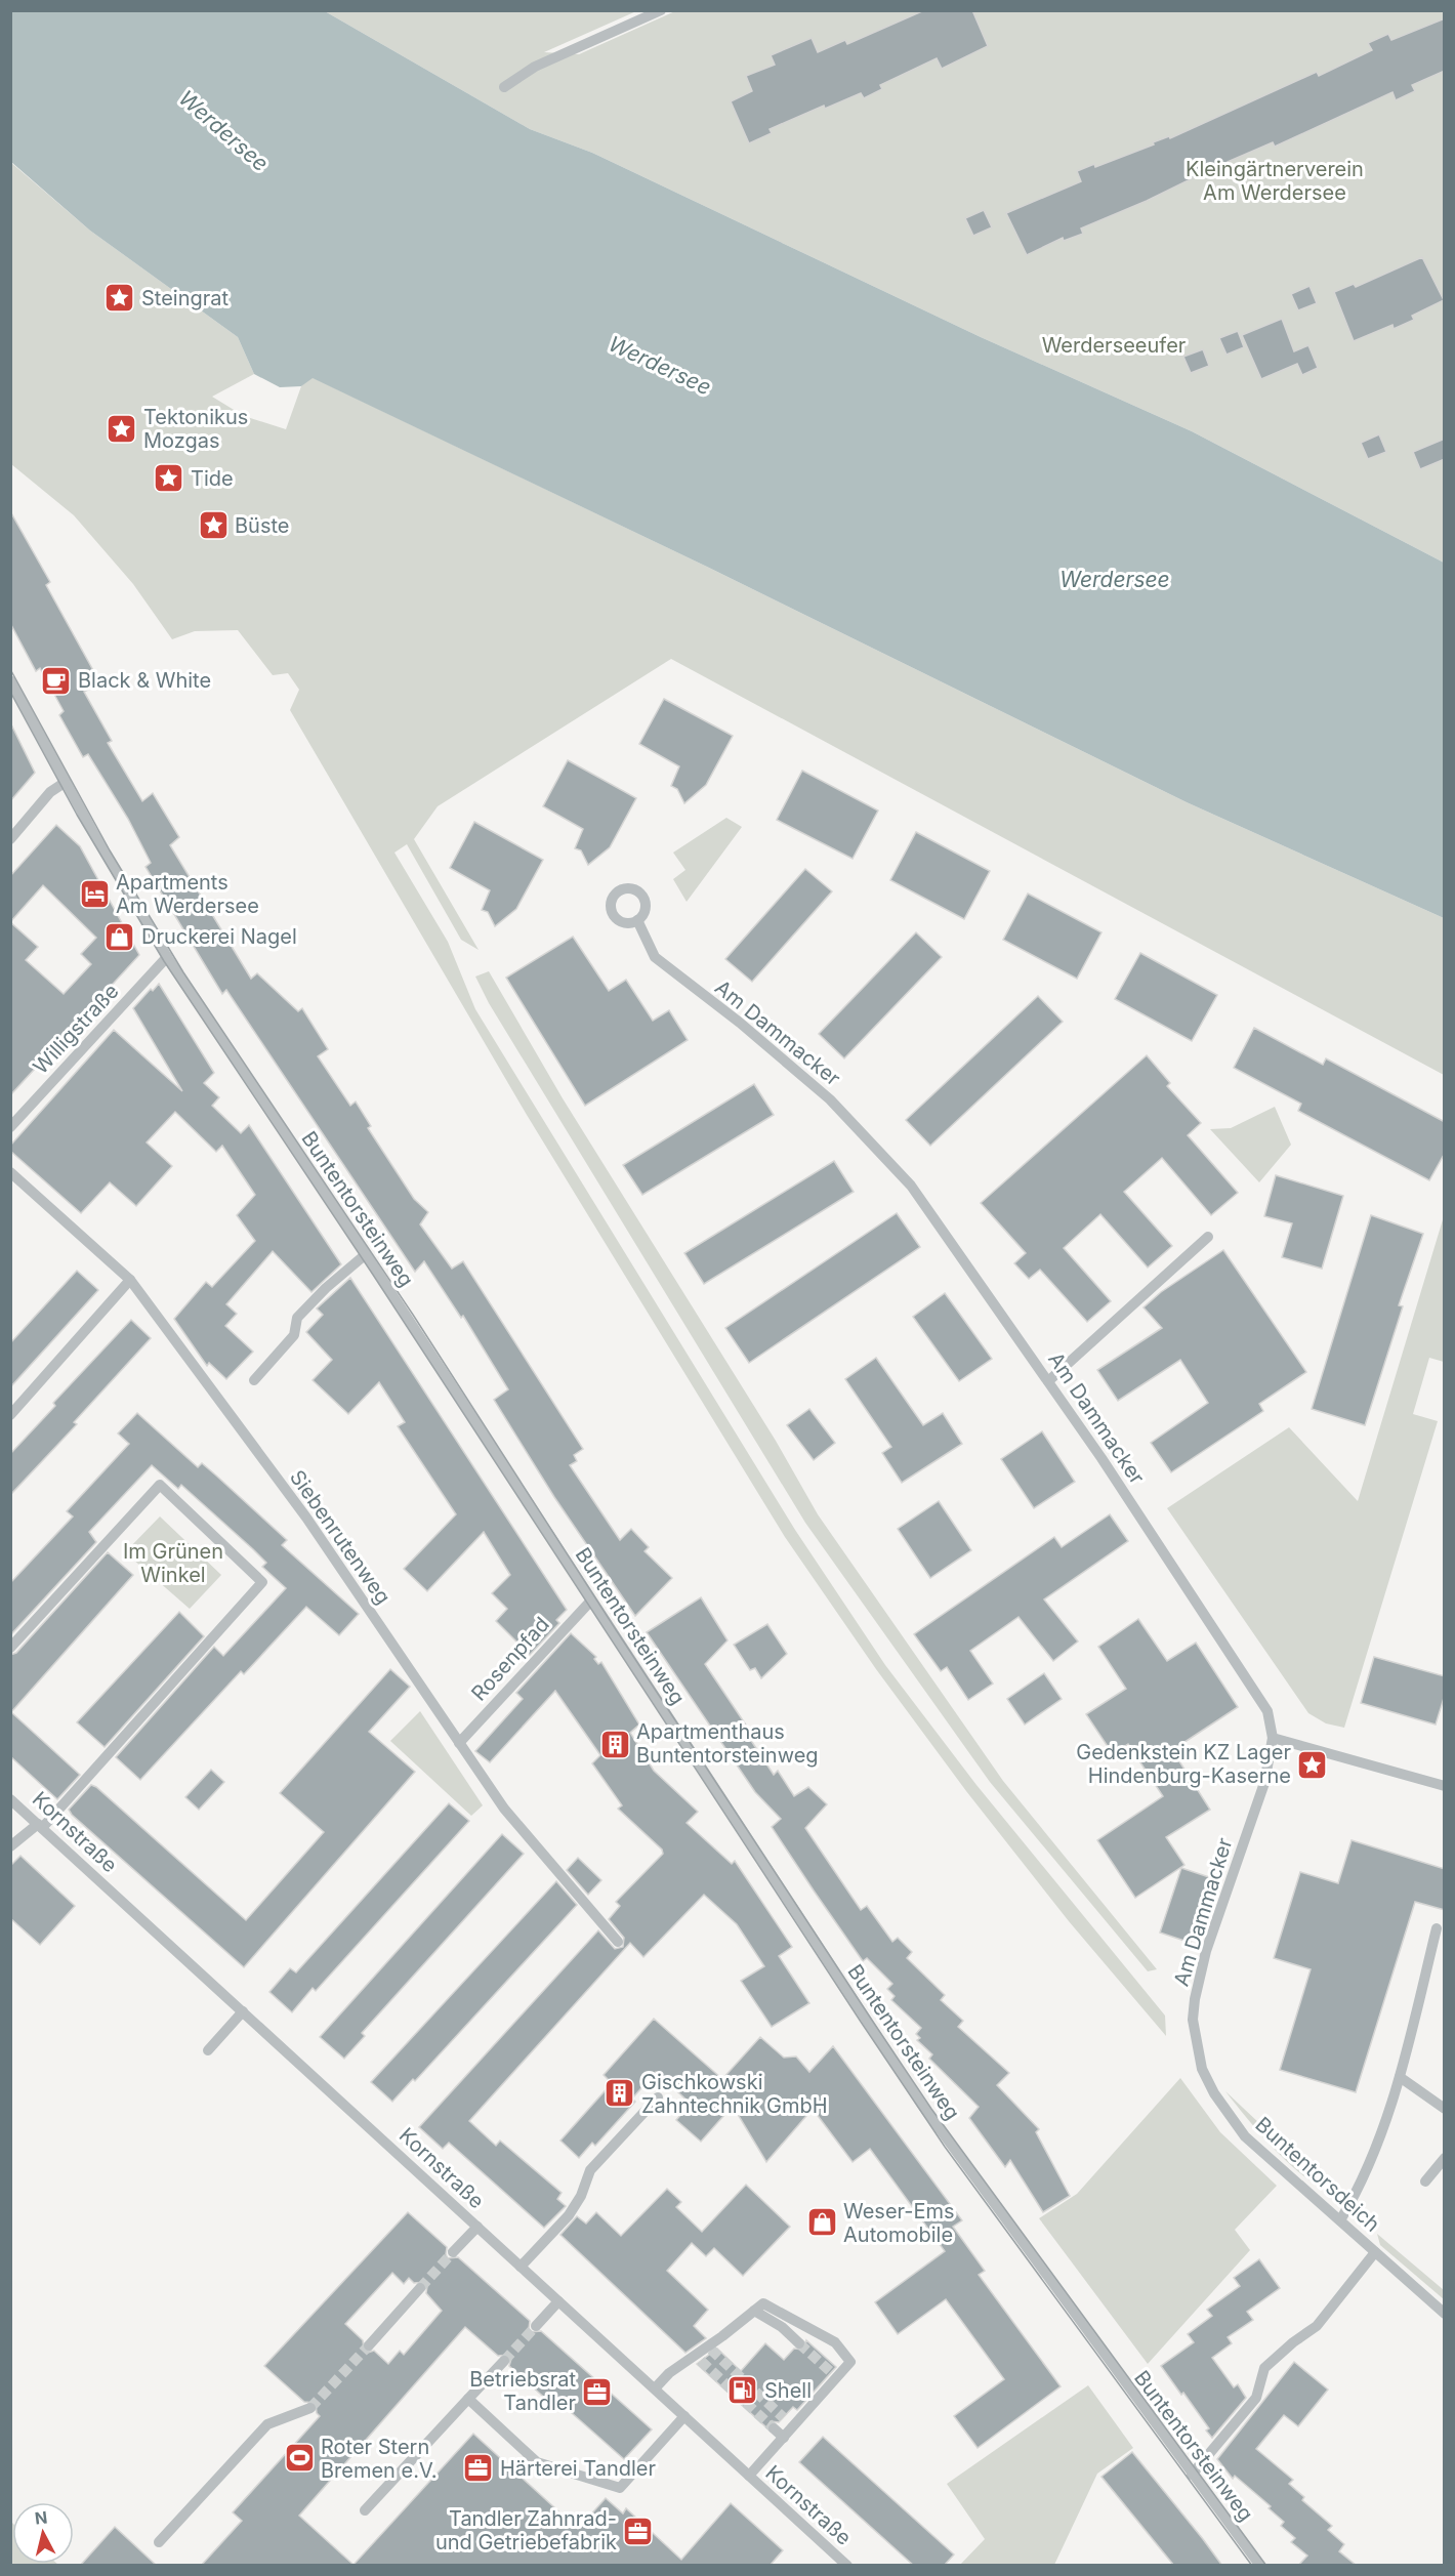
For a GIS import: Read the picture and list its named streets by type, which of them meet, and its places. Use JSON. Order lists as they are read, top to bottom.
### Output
{
  "streets": {
    "street": [
      "Willigstraße",
      "Am Dammacker",
      "Buntentorsteinweg",
      "Siebenrutenweg",
      "Rosenpfad",
      "Kornstraße",
      "Buntentorsdeich"
    ]
  },
  "crossings": [
    ["Willigstraße", "Buntentorsteinweg"],
    ["Am Dammacker", "Buntentorsdeich"],
    ["Buntentorsteinweg", "Rosenpfad"],
    ["Siebenrutenweg", "Rosenpfad"]
  ],
  "water": ["Werdersee"],
  "parks": ["Kleingärtnerverein Am Werdersee", "Werderseeufer", "Im Grünen Winkel"],
  "places": {
    "place": [
      "Steingrat",
      "Tektonikus Mozgas",
      "Tide",
      "Büste",
      "Gedenkstein KZ Lager Hindenburg-Kaserne"
    ],
    "cafe": ["Black & White"],
    "hotel": ["Apartments Am Werdersee"],
    "shop": ["Druckerei Nagel", "Weser-Ems Automobile"],
    "building": ["Apartmenthaus Buntentorsteinweg", "Gischkowski Zahntechnik GmbH"],
    "fuel station": ["Shell"],
    "office": ["Betriebsrat Tandler", "Härterei Tandler", "Tandler Zahnrad- und Getriebefabrik"],
    "sports": ["Roter Stern Bremen e.V."]
  },
  "north": "top"
}
